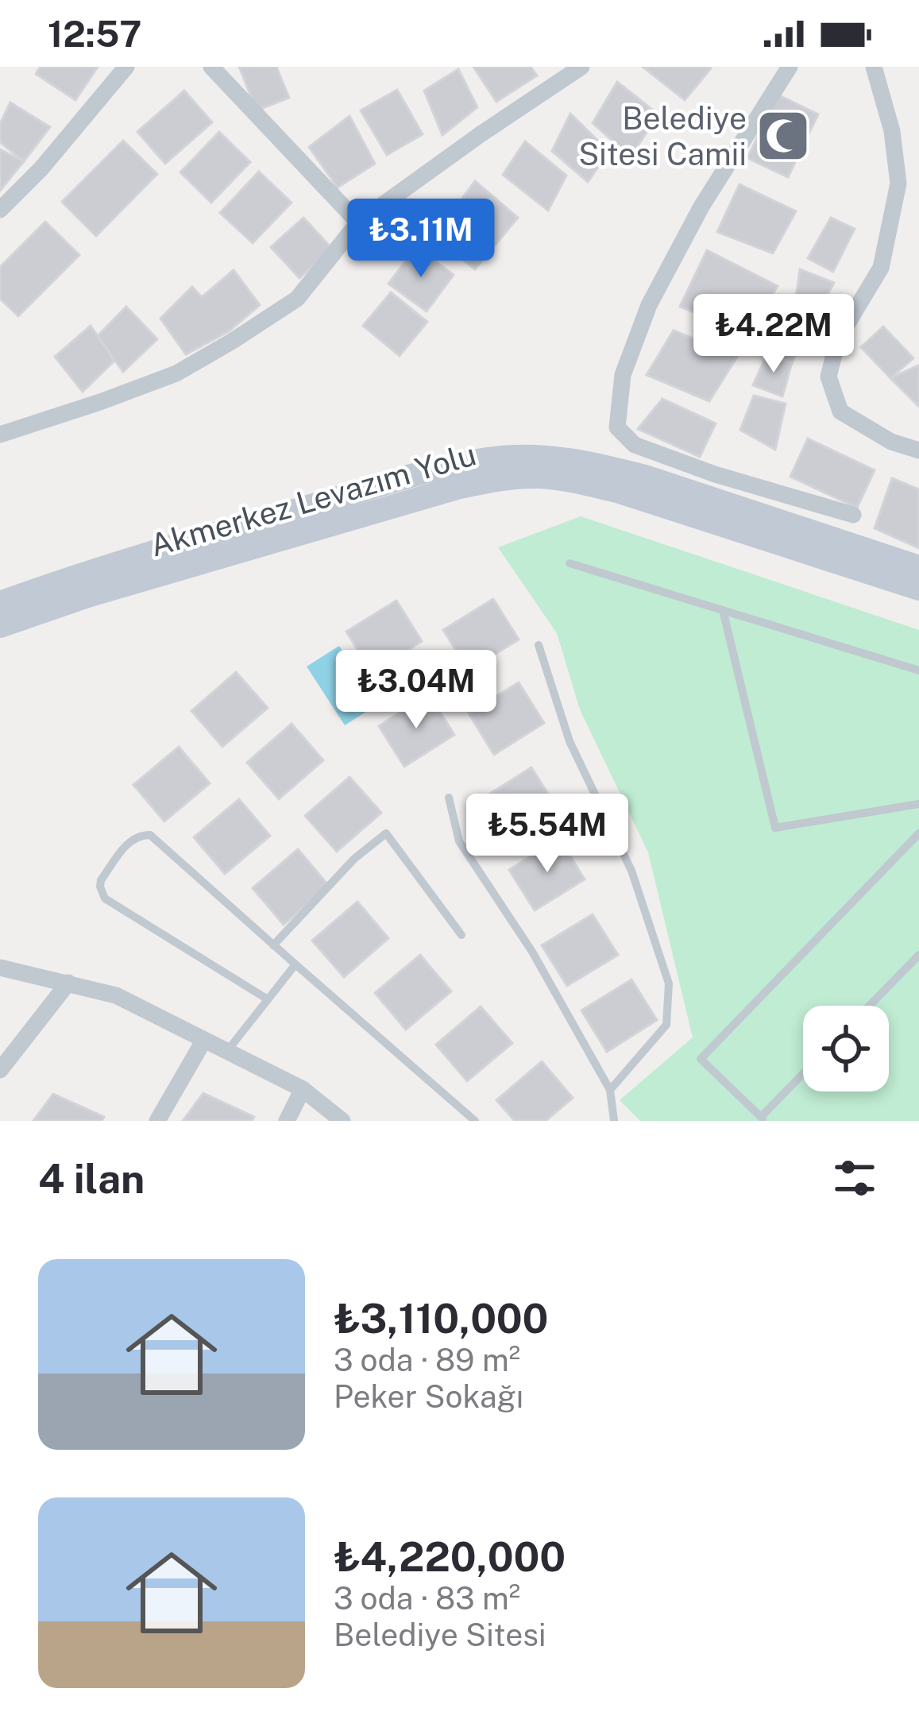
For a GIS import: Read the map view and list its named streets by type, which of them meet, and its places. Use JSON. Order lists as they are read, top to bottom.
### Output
{
  "streets": {
    "main road": ["Akmerkez Levazım Yolu"]
  },
  "places": {
    "mosque": ["Belediye Sitesi Camii"]
  },
  "page": {
    "status": "12:57",
    "price": [
      "₺3.11M",
      "₺4.22M",
      "₺3.04M",
      "₺5.54M"
    ],
    "heading": "4 ilan",
    "list": [
      {
        "name": "₺3,110,000",
        "note": "3 oda · 89 m² · Peker Sokağı"
      },
      {
        "name": "₺4,220,000",
        "note": "3 oda · 83 m² · Belediye Sitesi"
      }
    ]
  }
}
